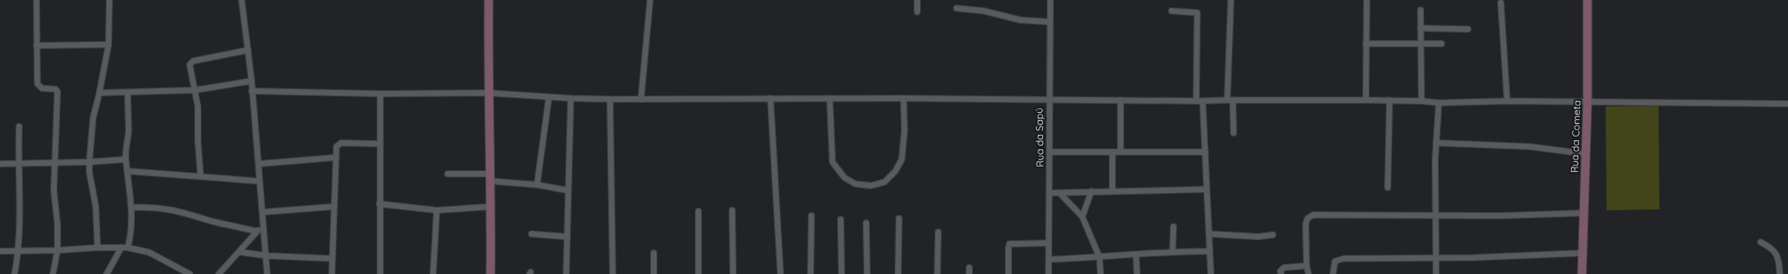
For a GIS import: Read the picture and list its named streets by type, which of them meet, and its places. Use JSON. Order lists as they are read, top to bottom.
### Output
{
  "streets": {
    "street": ["Rua da Cometa", "Rua da Sapú"]
  }
}
